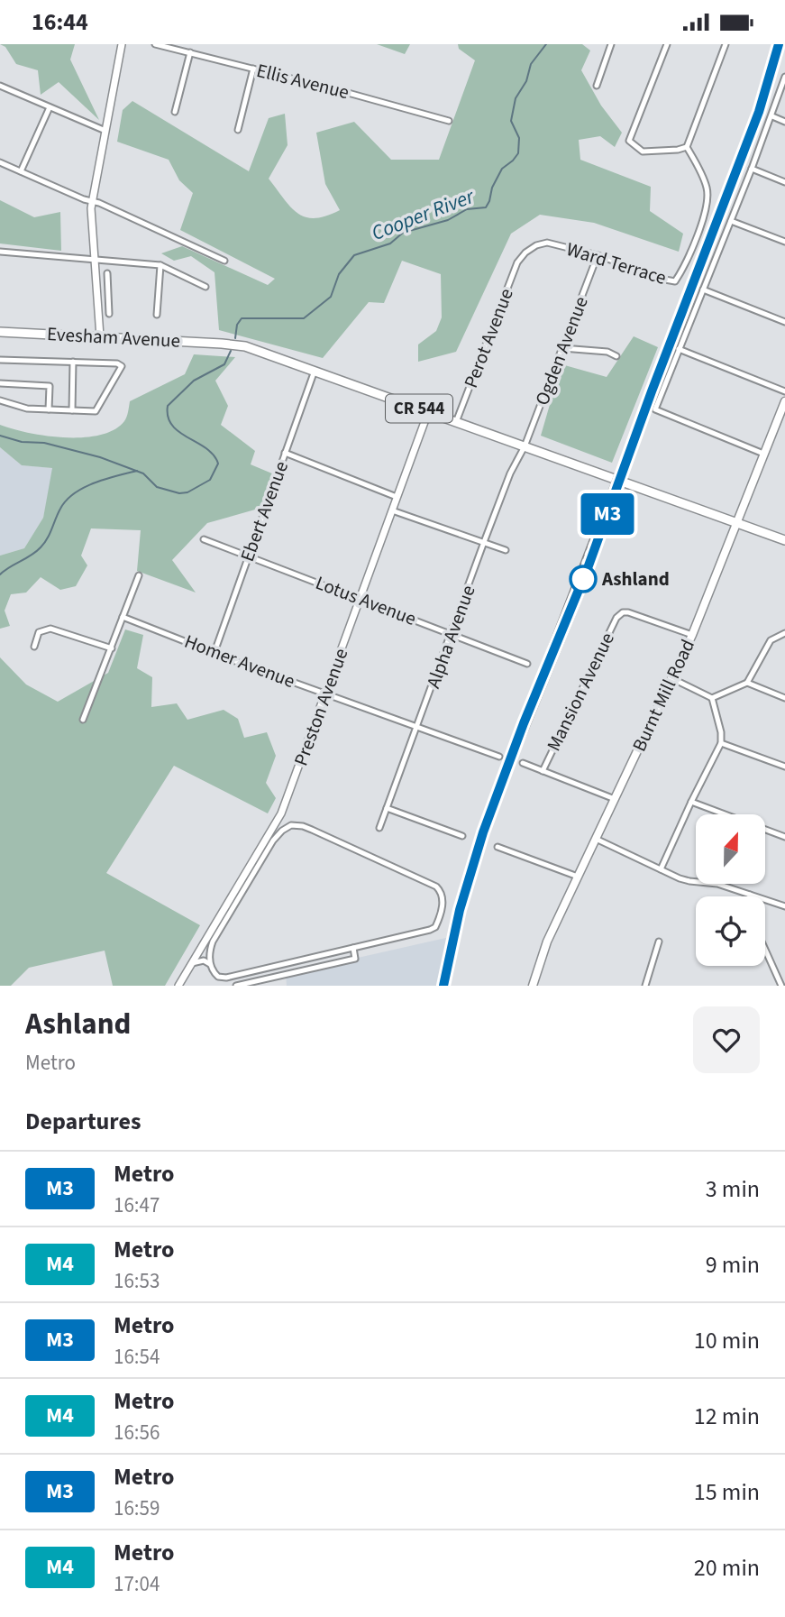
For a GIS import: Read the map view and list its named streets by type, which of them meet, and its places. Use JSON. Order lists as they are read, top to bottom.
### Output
{
  "streets": {
    "main road": ["Evesham Avenue", "CR 544", "Burnt Mill Road"],
    "street": [
      "Ellis Avenue",
      "Ward Terrace",
      "Perot Avenue",
      "Ogden Avenue",
      "Ebert Avenue",
      "Lotus Avenue",
      "Alpha Avenue",
      "Homer Avenue",
      "Mansion Avenue",
      "Preston Avenue"
    ]
  },
  "crossings": [
    ["Ward Terrace", "Perot Avenue"],
    ["Ward Terrace", "Ogden Avenue"],
    ["Evesham Avenue", "CR 544"],
    ["Evesham Avenue", "Ebert Avenue"],
    ["Perot Avenue", "CR 544"],
    ["Ogden Avenue", "CR 544"],
    ["Ogden Avenue", "Alpha Avenue"],
    ["CR 544", "Ebert Avenue"],
    ["CR 544", "Alpha Avenue"],
    ["CR 544", "Burnt Mill Road"],
    ["CR 544", "Preston Avenue"],
    ["Ebert Avenue", "Lotus Avenue"],
    ["Ebert Avenue", "Homer Avenue"],
    ["Lotus Avenue", "Alpha Avenue"],
    ["Lotus Avenue", "Preston Avenue"],
    ["Alpha Avenue", "Homer Avenue"],
    ["Homer Avenue", "Preston Avenue"],
    ["Mansion Avenue", "Burnt Mill Road"]
  ],
  "water": ["Cooper River"],
  "places": ["Ashland"],
  "lines": ["metro line M3"],
  "north": "top",
  "page": {
    "status": "16:44",
    "on_map": "M3",
    "heading": [
      ["Ashland", "Metro"],
      "Departures"
    ],
    "list": [
      {
        "mark": "M3",
        "name": "Metro",
        "note": "16:47",
        "value": "3 min"
      },
      {
        "mark": "M4",
        "name": "Metro",
        "note": "16:53",
        "value": "9 min"
      },
      {
        "mark": "M3",
        "name": "Metro",
        "note": "16:54",
        "value": "10 min"
      },
      {
        "mark": "M4",
        "name": "Metro",
        "note": "16:56",
        "value": "12 min"
      },
      {
        "mark": "M3",
        "name": "Metro",
        "note": "16:59",
        "value": "15 min"
      },
      {
        "mark": "M4",
        "name": "Metro",
        "note": "17:04",
        "value": "20 min"
      }
    ]
  }
}
